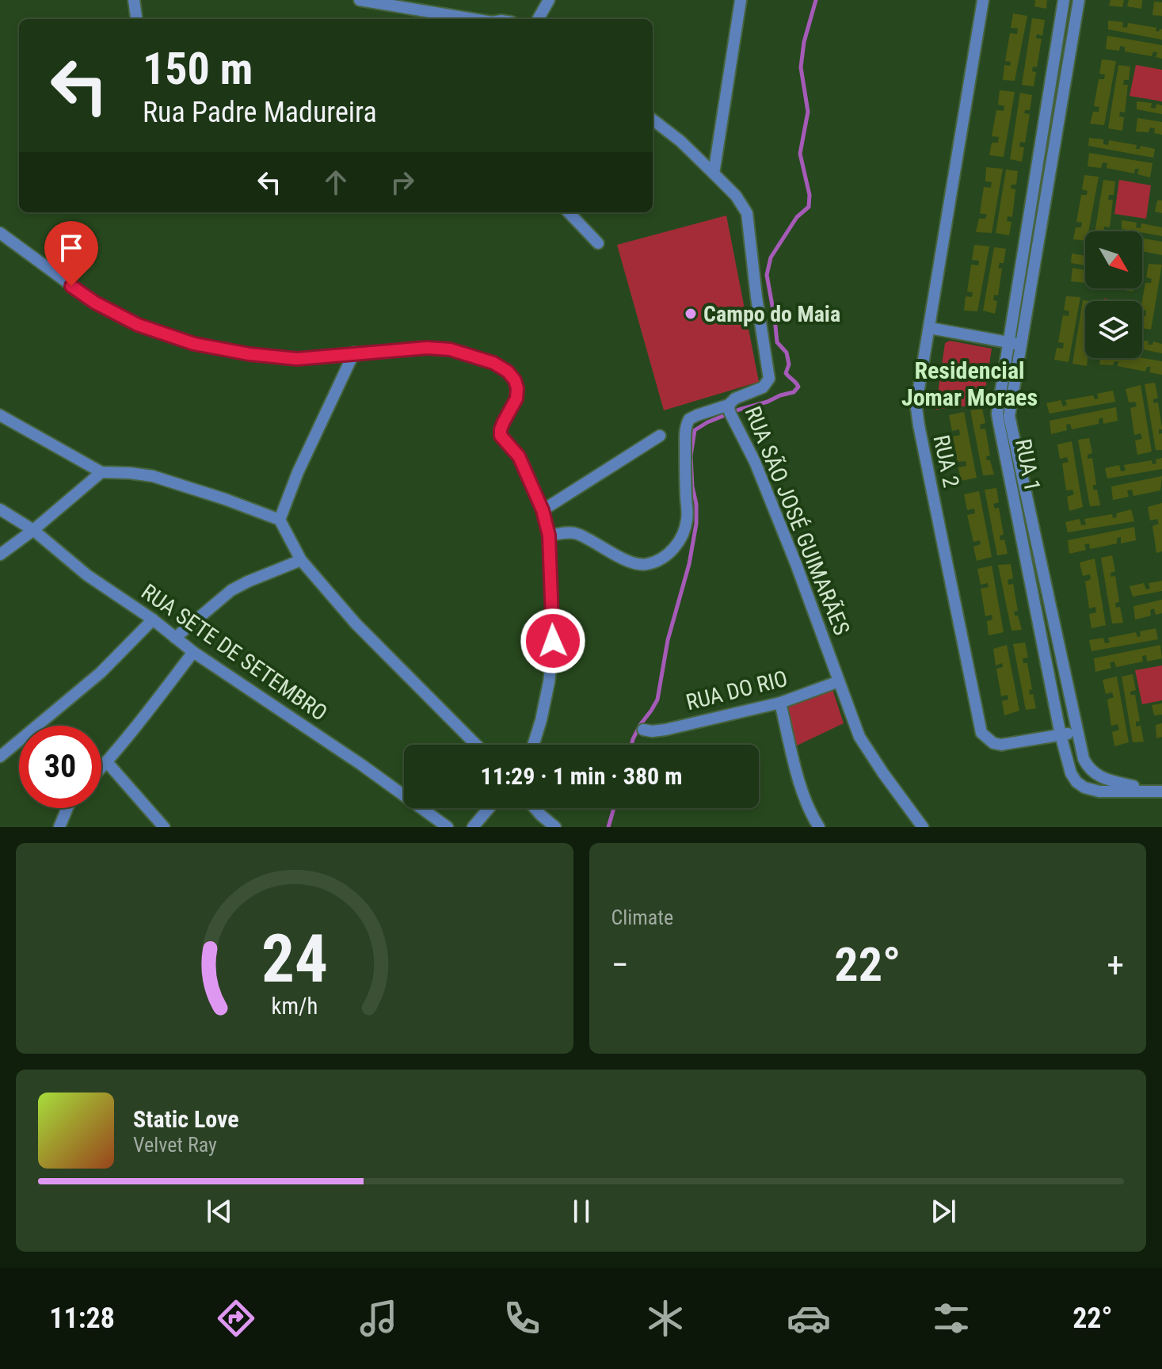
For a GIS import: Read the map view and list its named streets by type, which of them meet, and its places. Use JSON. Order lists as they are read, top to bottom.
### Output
{
  "streets": {
    "street": [
      "RUA 2",
      "RUA 1",
      "RUA SÃO JOSÉ GUIMARÃES",
      "RUA SETE DE SETEMBRO",
      "RUA DO RIO"
    ]
  },
  "crossings": [
    ["RUA 2", "RUA 1"],
    ["RUA SÃO JOSÉ GUIMARÃES", "RUA DO RIO"]
  ],
  "districts": ["Residencial Jomar Moraes"],
  "places": ["Campo do Maia"],
  "north": "bottom right",
  "page": {
    "turn": ["150 m", "Rua Padre Madureira"],
    "limit": "30",
    "trip": "11:29 · 1 min · 380 m",
    "tile": "Climate",
    "heat": ["−", "22°", "+"],
    "song": ["Static Love", "Velvet Ray"],
    "tabs": ["11:28", "22°"],
    "gauge": ["24", "km/h"]
  }
}
